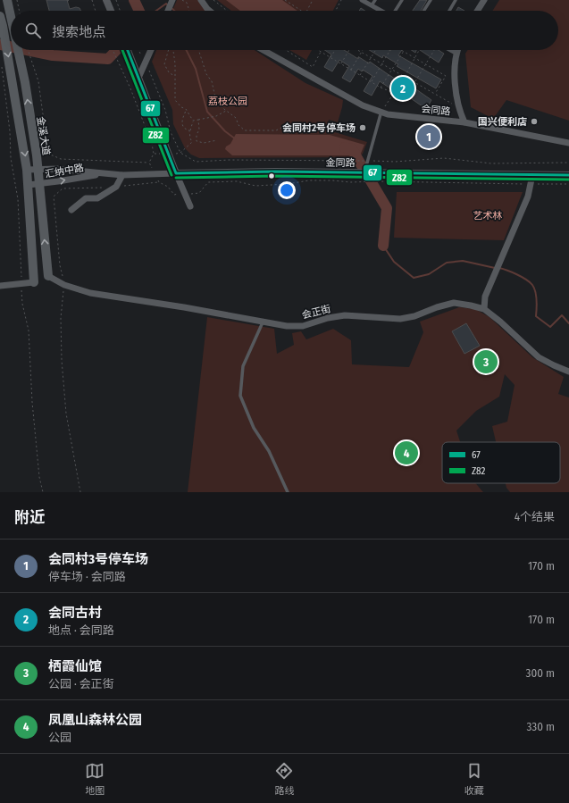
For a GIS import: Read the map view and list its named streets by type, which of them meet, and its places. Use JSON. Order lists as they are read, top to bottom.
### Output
{
  "streets": {
    "main road": ["金溪大道"],
    "street": [
      "会同路",
      "金同路",
      "汇纳中路",
      "会正街"
    ]
  },
  "crossings": [
    ["金溪大道", "汇纳中路"],
    ["金溪大道", "会正街"],
    ["金同路", "汇纳中路"]
  ],
  "parks": ["荔枝公园", "艺术林"],
  "places": ["国兴便利店", "会同村2号停车场"],
  "lines": ["transit line 67", "transit line Z82"],
  "legend": ["67", "Z82"],
  "page": {
    "search": "搜索地点",
    "pins": [
      "2",
      "1",
      "3",
      "4"
    ],
    "heading": ["附近", "4个结果"],
    "list": [
      {
        "mark": "1",
        "name": "会同村3号停车场",
        "note": "停车场 · 会同路",
        "value": "170 m"
      },
      {
        "mark": "2",
        "name": "会同古村",
        "note": "地点 · 会同路",
        "value": "170 m"
      },
      {
        "mark": "3",
        "name": "栖霞仙馆",
        "note": "公园 · 会正街",
        "value": "300 m"
      },
      {
        "mark": "4",
        "name": "凤凰山森林公园",
        "note": "公园",
        "value": "330 m"
      }
    ],
    "nav": ["地图", "路线", "收藏"]
  }
}
